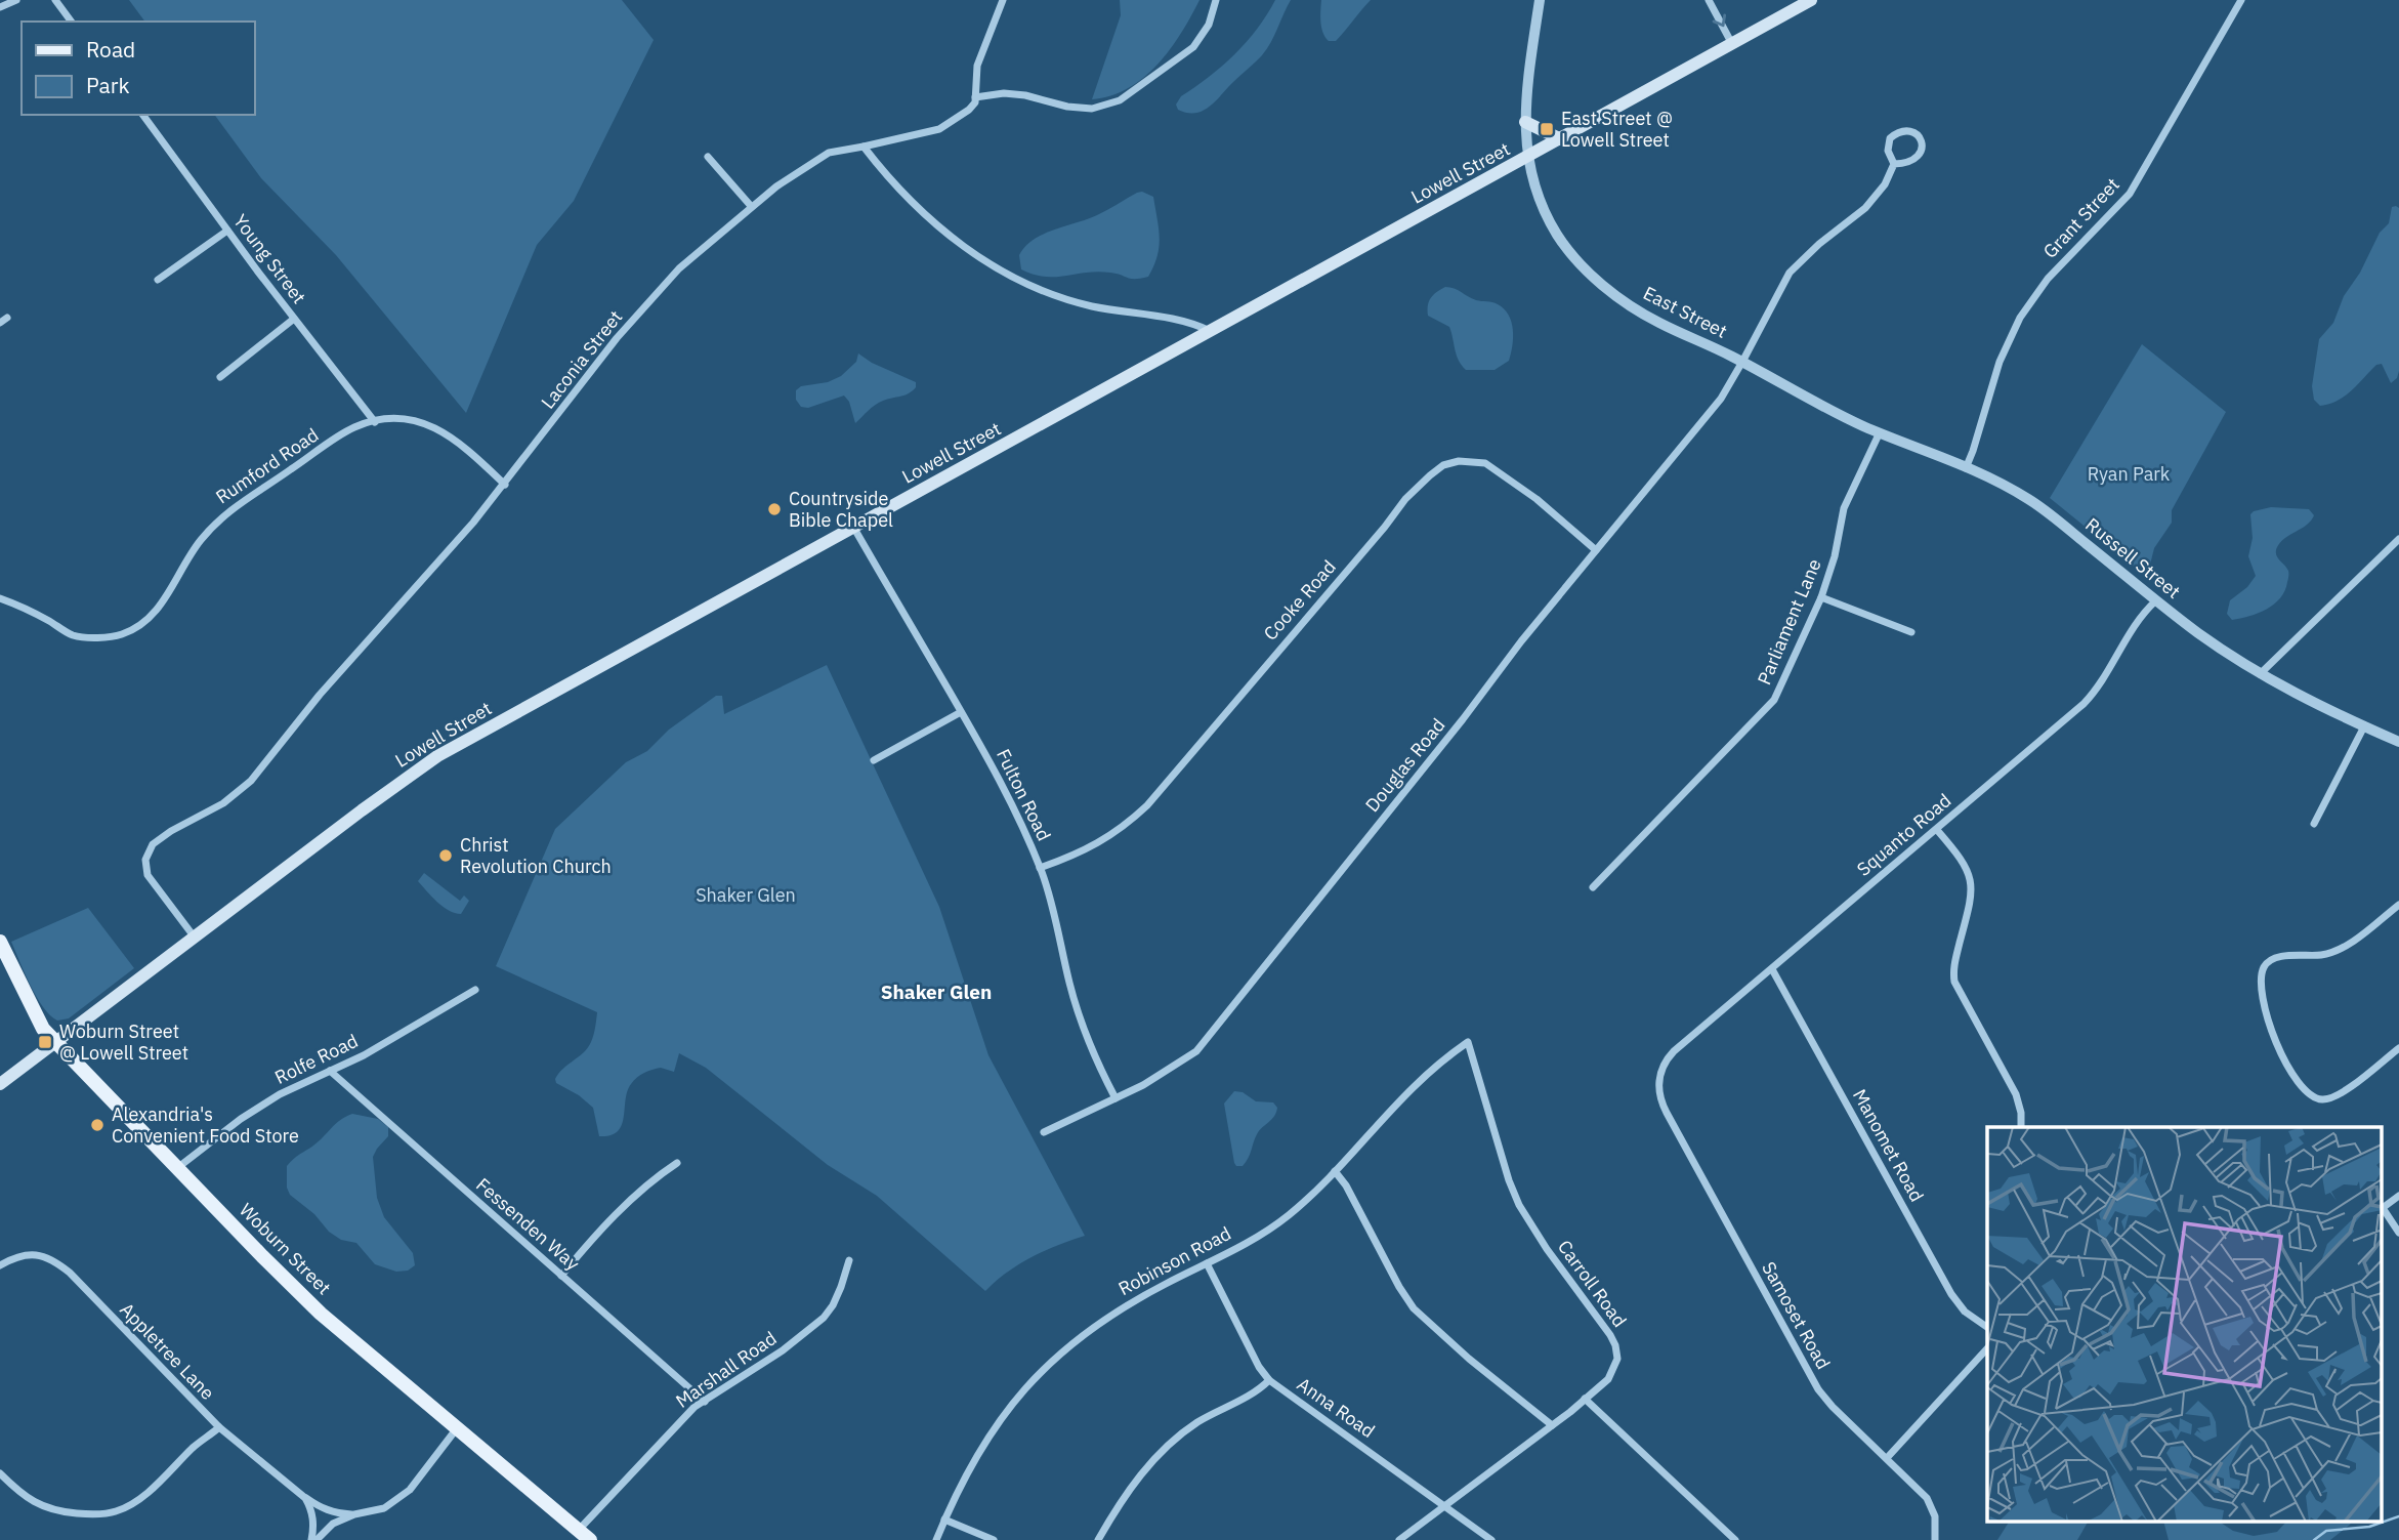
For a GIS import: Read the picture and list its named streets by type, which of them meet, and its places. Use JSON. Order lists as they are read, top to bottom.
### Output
{
  "streets": {
    "main road": ["Lowell Street", "Woburn Street"],
    "street": [
      "Grant Street",
      "Young Street",
      "East Street",
      "Laconia Street",
      "Rumford Road",
      "Russell Street",
      "Cooke Road",
      "Parliament Lane",
      "Douglas Road",
      "Fulton Road",
      "Squanto Road",
      "Rolfe Road",
      "Manomet Road",
      "Fessenden Way",
      "Robinson Road",
      "Carroll Road",
      "Samoset Road",
      "Appletree Lane",
      "Marshall Road",
      "Anna Road"
    ]
  },
  "crossings": [
    ["Lowell Street", "East Street"],
    ["Lowell Street", "Laconia Street"],
    ["Lowell Street", "Fulton Road"],
    ["Lowell Street", "Woburn Street"],
    ["Grant Street", "Russell Street"],
    ["Young Street", "Rumford Road"],
    ["East Street", "Russell Street"],
    ["East Street", "Douglas Road"],
    ["Laconia Street", "Rumford Road"],
    ["Russell Street", "Parliament Lane"],
    ["Russell Street", "Squanto Road"],
    ["Cooke Road", "Douglas Road"],
    ["Cooke Road", "Fulton Road"],
    ["Douglas Road", "Fulton Road"],
    ["Squanto Road", "Manomet Road"],
    ["Squanto Road", "Samoset Road"],
    ["Rolfe Road", "Fessenden Way"],
    ["Rolfe Road", "Woburn Street"],
    ["Fessenden Way", "Marshall Road"],
    ["Woburn Street", "Marshall Road"],
    ["Robinson Road", "Carroll Road"],
    ["Robinson Road", "Anna Road"],
    ["Carroll Road", "Anna Road"]
  ],
  "districts": ["Shaker Glen"],
  "parks": ["Ryan Park", "Shaker Glen"],
  "places": {
    "transit": ["East Street @ Lowell Street", "Woburn Street @ Lowell Street"],
    "other": ["Countryside Bible Chapel", "Christ Revolution Church", "Alexandria's Convenient Food Store"]
  },
  "legend": ["Road", "Park"]
}
